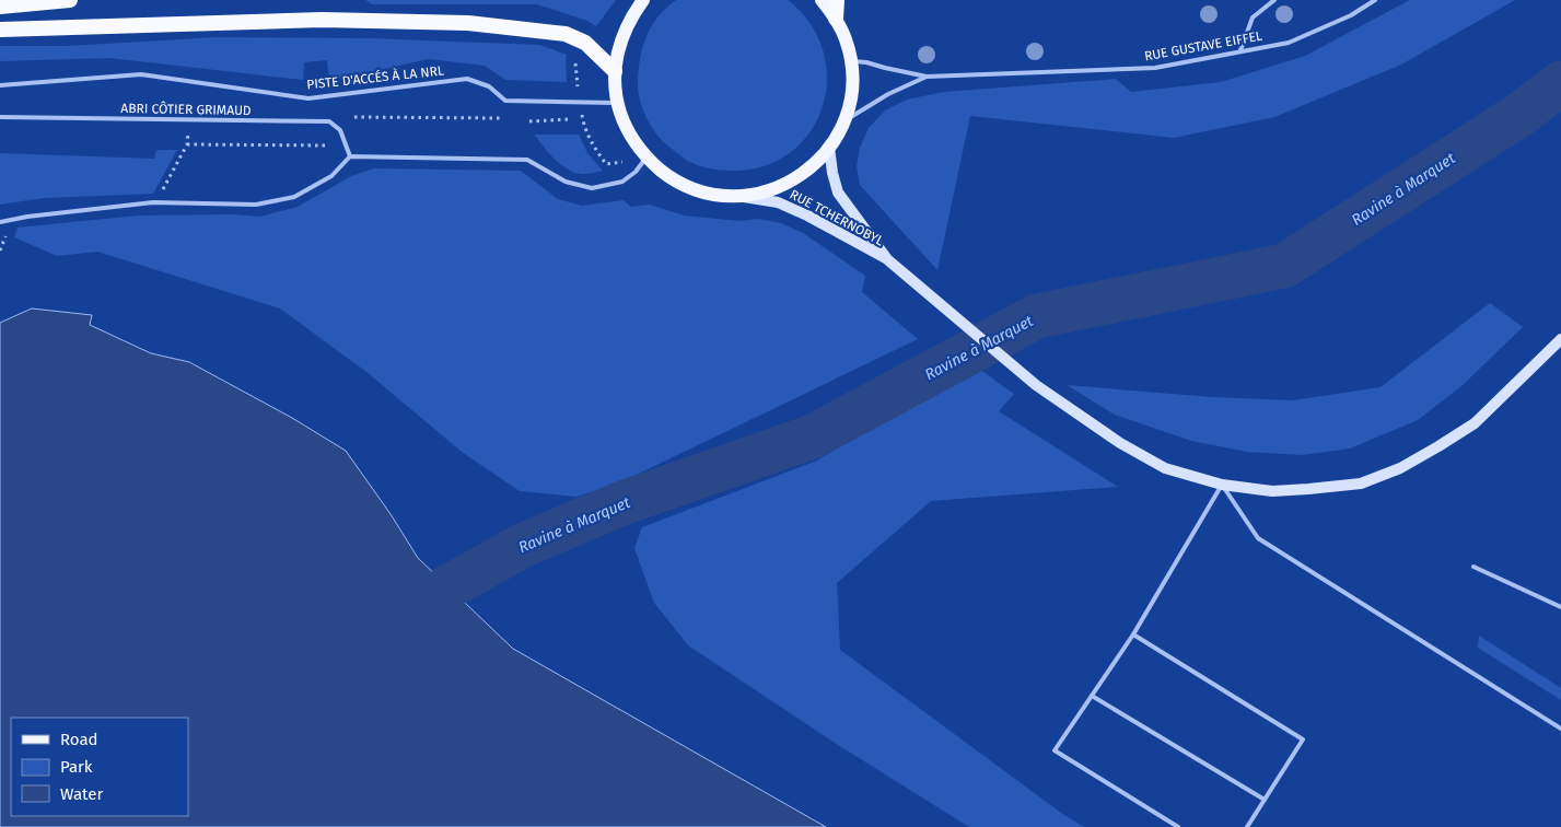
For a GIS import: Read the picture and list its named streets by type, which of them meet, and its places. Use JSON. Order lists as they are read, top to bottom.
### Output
{
  "streets": {
    "main road": ["RUE TCHERNOBYL"],
    "lane": ["RUE GUSTAVE EIFFEL", "PISTE D'ACCÉS À LA NRL", "ABRI CÔTIER GRIMAUD"]
  },
  "water": ["Ravine à Marquet"],
  "legend": ["Road", "Park", "Water"]
}
